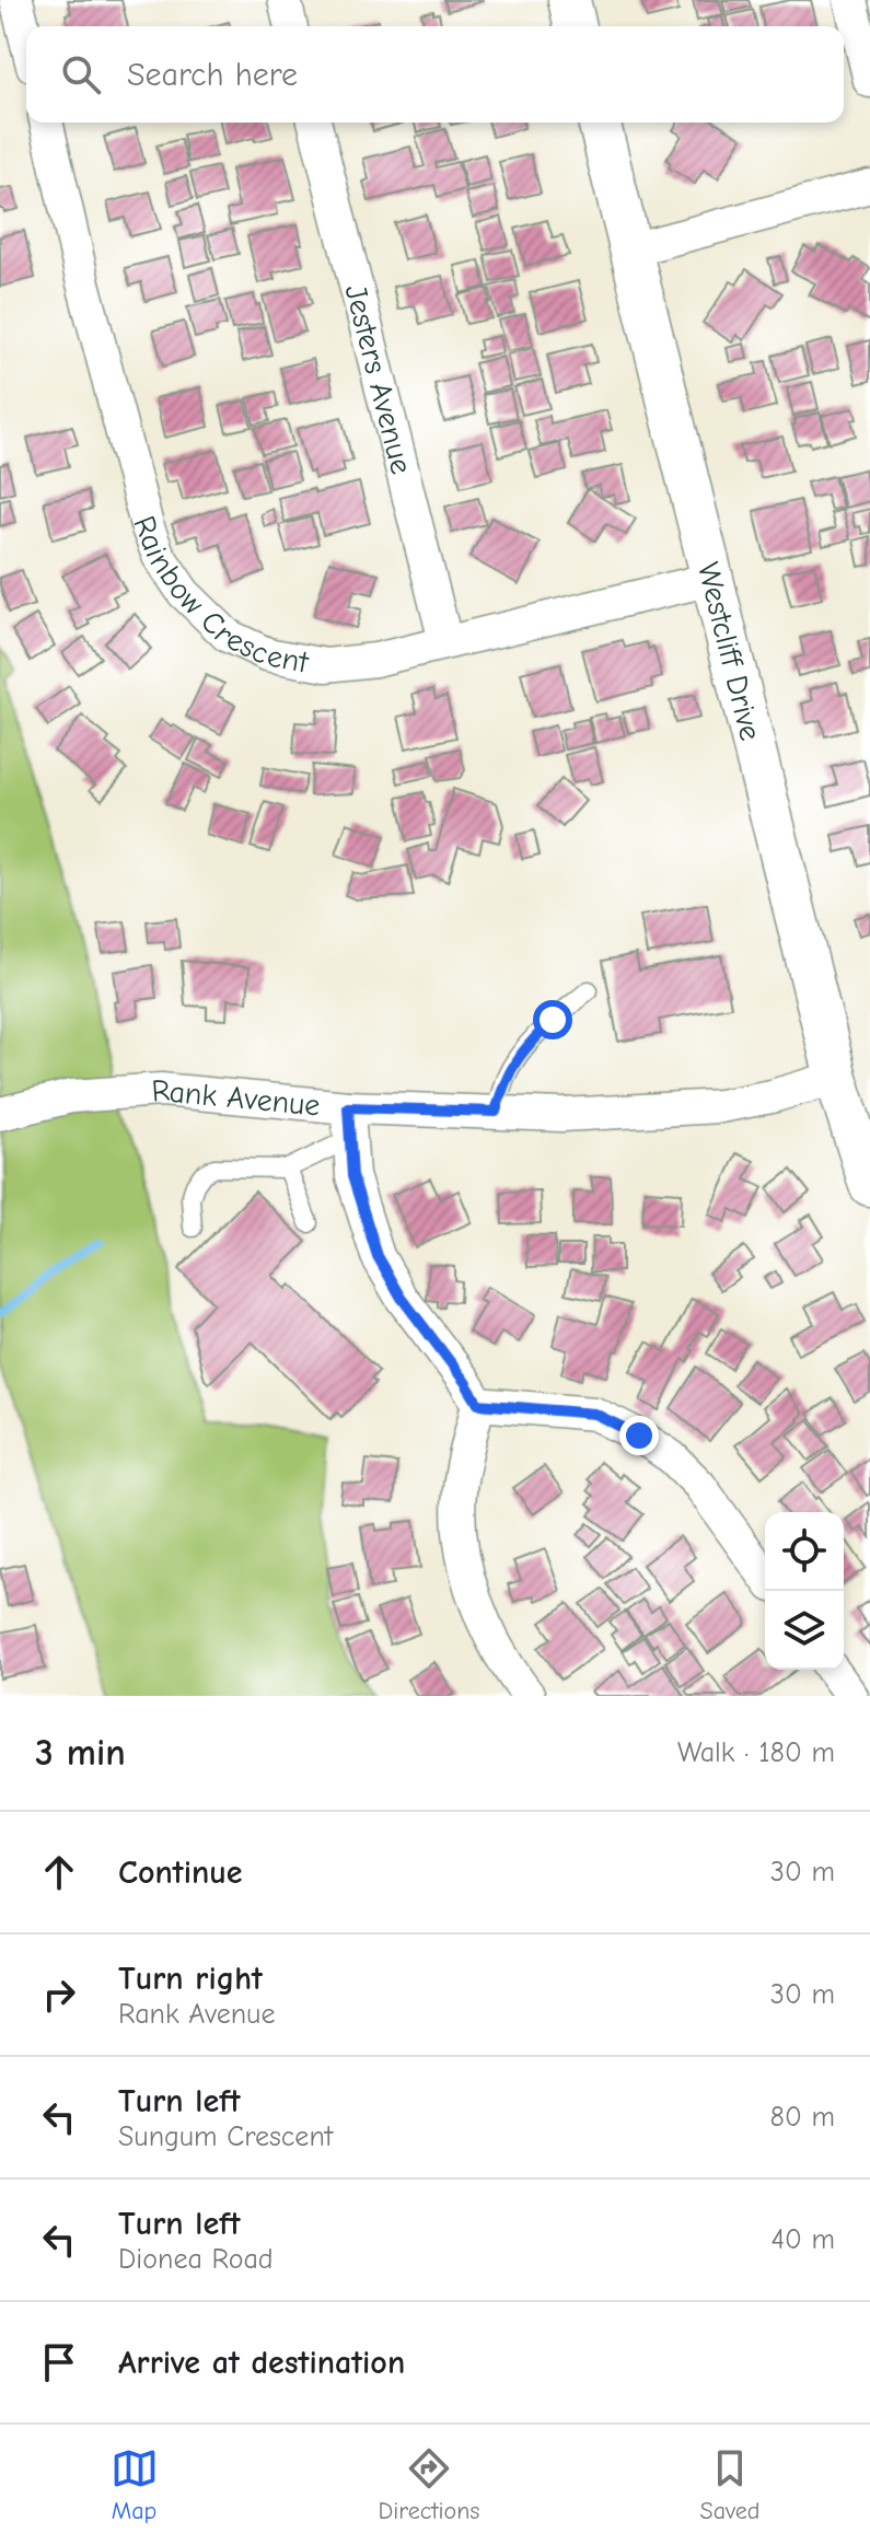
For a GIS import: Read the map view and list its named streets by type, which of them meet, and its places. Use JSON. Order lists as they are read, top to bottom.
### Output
{
  "streets": {
    "street": [
      "Jesters Avenue",
      "Rainbow Crescent",
      "Westcliff Drive",
      "Rank Avenue"
    ]
  },
  "crossings": [
    ["Jesters Avenue", "Rainbow Crescent"],
    ["Rainbow Crescent", "Westcliff Drive"],
    ["Westcliff Drive", "Rank Avenue"]
  ],
  "page": {
    "search": "Search here",
    "heading": ["3 min", "Walk · 180 m"],
    "list": [
      ["Continue", "30 m"],
      ["Turn right", "Rank Avenue", "30 m"],
      ["Turn left", "Sungum Crescent", "80 m"],
      ["Turn left", "Dionea Road", "40 m"],
      "Arrive at destination"
    ],
    "nav": ["Map", "Directions", "Saved"]
  }
}
